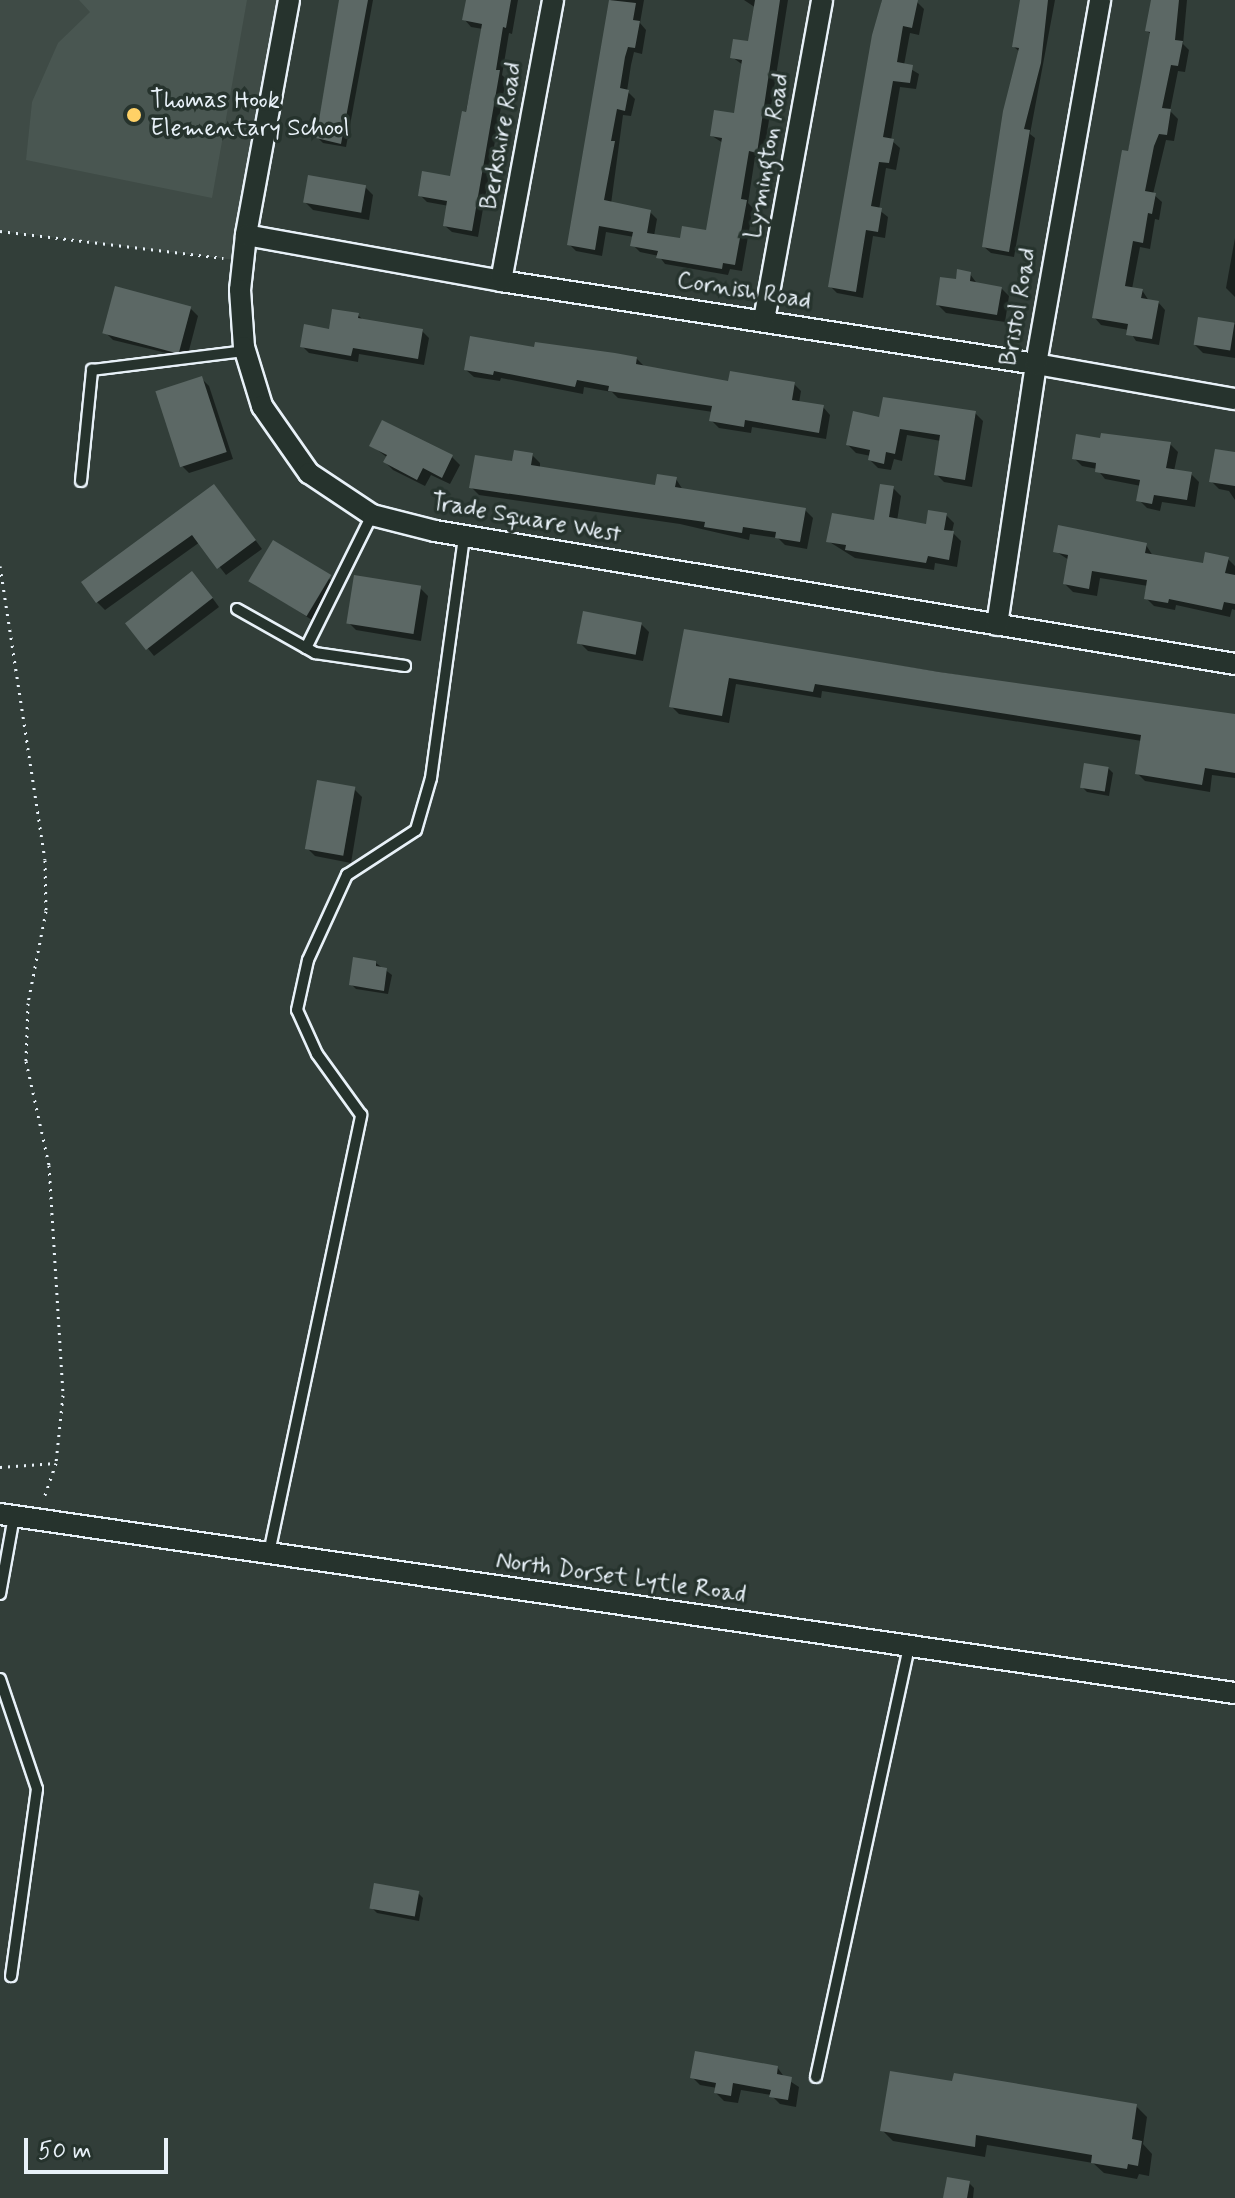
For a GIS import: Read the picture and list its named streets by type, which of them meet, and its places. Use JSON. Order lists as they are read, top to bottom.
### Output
{
  "streets": {
    "street": [
      "Berkshire Road",
      "Lymington Road",
      "Cornish Road",
      "Bristol Road",
      "Trade Square West",
      "North Dorset Lytle Road"
    ]
  },
  "crossings": [
    ["Berkshire Road", "Cornish Road"],
    ["Lymington Road", "Cornish Road"],
    ["Cornish Road", "Bristol Road"],
    ["Cornish Road", "Trade Square West"],
    ["Bristol Road", "Trade Square West"]
  ],
  "places": ["Thomas Hook Elementary School"],
  "scale_bar": "50 m"
}
